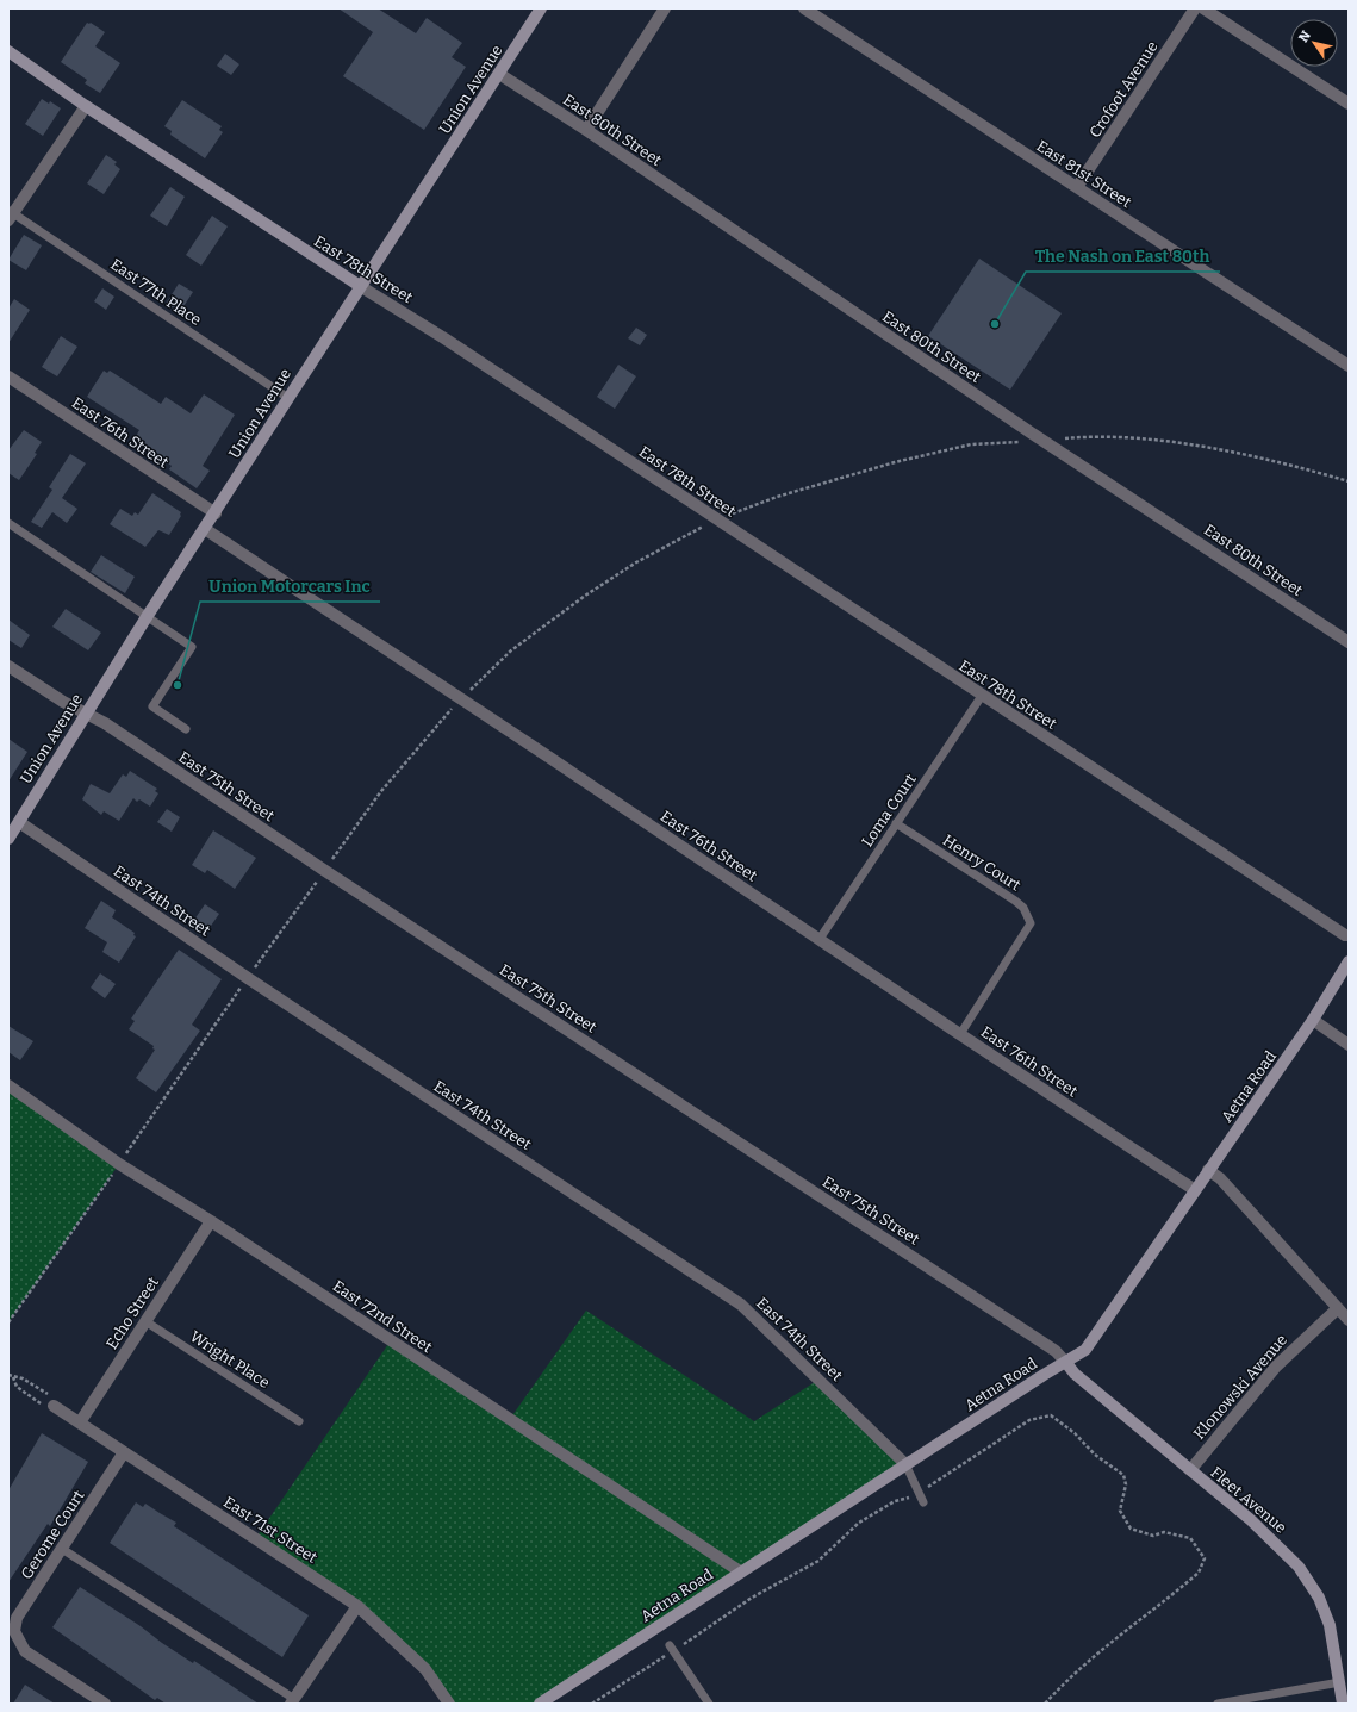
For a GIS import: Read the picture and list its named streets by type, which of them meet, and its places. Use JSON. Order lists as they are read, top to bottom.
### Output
{
  "streets": {
    "street": [
      "Union Avenue",
      "Crofoot Avenue",
      "East 80th Street",
      "East 81st Street",
      "East 78th Street",
      "East 76th Street",
      "East 75th Street",
      "East 74th Street",
      "Aetna Road",
      "Echo Street",
      "East 72nd Street",
      "Klonowski Avenue",
      "Fleet Avenue",
      "East 71st Street",
      "Gerome Court"
    ],
    "lane": [
      "East 77th Place",
      "Loma Court",
      "Henry Court",
      "Wright Place"
    ]
  },
  "crossings": [
    ["Union Avenue", "East 80th Street"],
    ["Union Avenue", "East 78th Street"],
    ["Union Avenue", "East 77th Place"],
    ["Union Avenue", "East 76th Street"],
    ["Union Avenue", "East 75th Street"],
    ["Union Avenue", "East 74th Street"],
    ["Crofoot Avenue", "East 81st Street"],
    ["East 78th Street", "Loma Court"],
    ["East 76th Street", "Loma Court"],
    ["East 76th Street", "Henry Court"],
    ["East 76th Street", "Aetna Road"],
    ["East 75th Street", "Aetna Road"],
    ["East 75th Street", "Fleet Avenue"],
    ["Loma Court", "Henry Court"],
    ["East 74th Street", "Aetna Road"],
    ["Aetna Road", "East 72nd Street"],
    ["Aetna Road", "Fleet Avenue"],
    ["Echo Street", "East 72nd Street"],
    ["Echo Street", "Wright Place"],
    ["Echo Street", "East 71st Street"],
    ["Klonowski Avenue", "Fleet Avenue"],
    ["East 71st Street", "Gerome Court"]
  ],
  "places": ["The Nash on East 80th", "Union Motorcars Inc"],
  "north": "top left"
}
